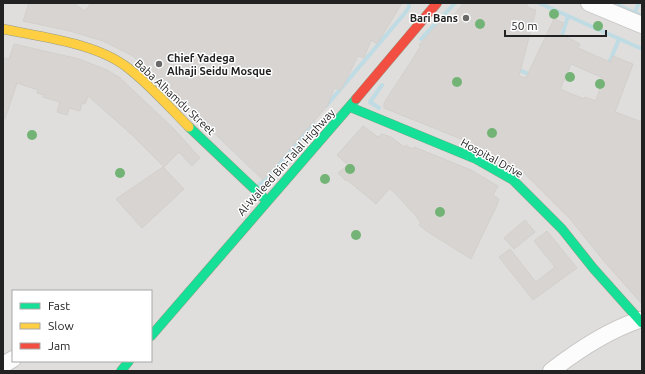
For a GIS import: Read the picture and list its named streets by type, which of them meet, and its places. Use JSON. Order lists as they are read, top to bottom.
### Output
{
  "streets": {
    "street": ["Baba Alhamdu Street", "Hospital Drive", "Al-Waleed Bin-Talal Highway"]
  },
  "crossings": [
    ["Baba Alhamdu Street", "Al-Waleed Bin-Talal Highway"],
    ["Hospital Drive", "Al-Waleed Bin-Talal Highway"]
  ],
  "places": ["Bari Bans", "Chief Yadega Alhaji Seidu Mosque"],
  "legend": ["Fast", "Slow", "Jam"],
  "scale_bar": "50 m"
}
